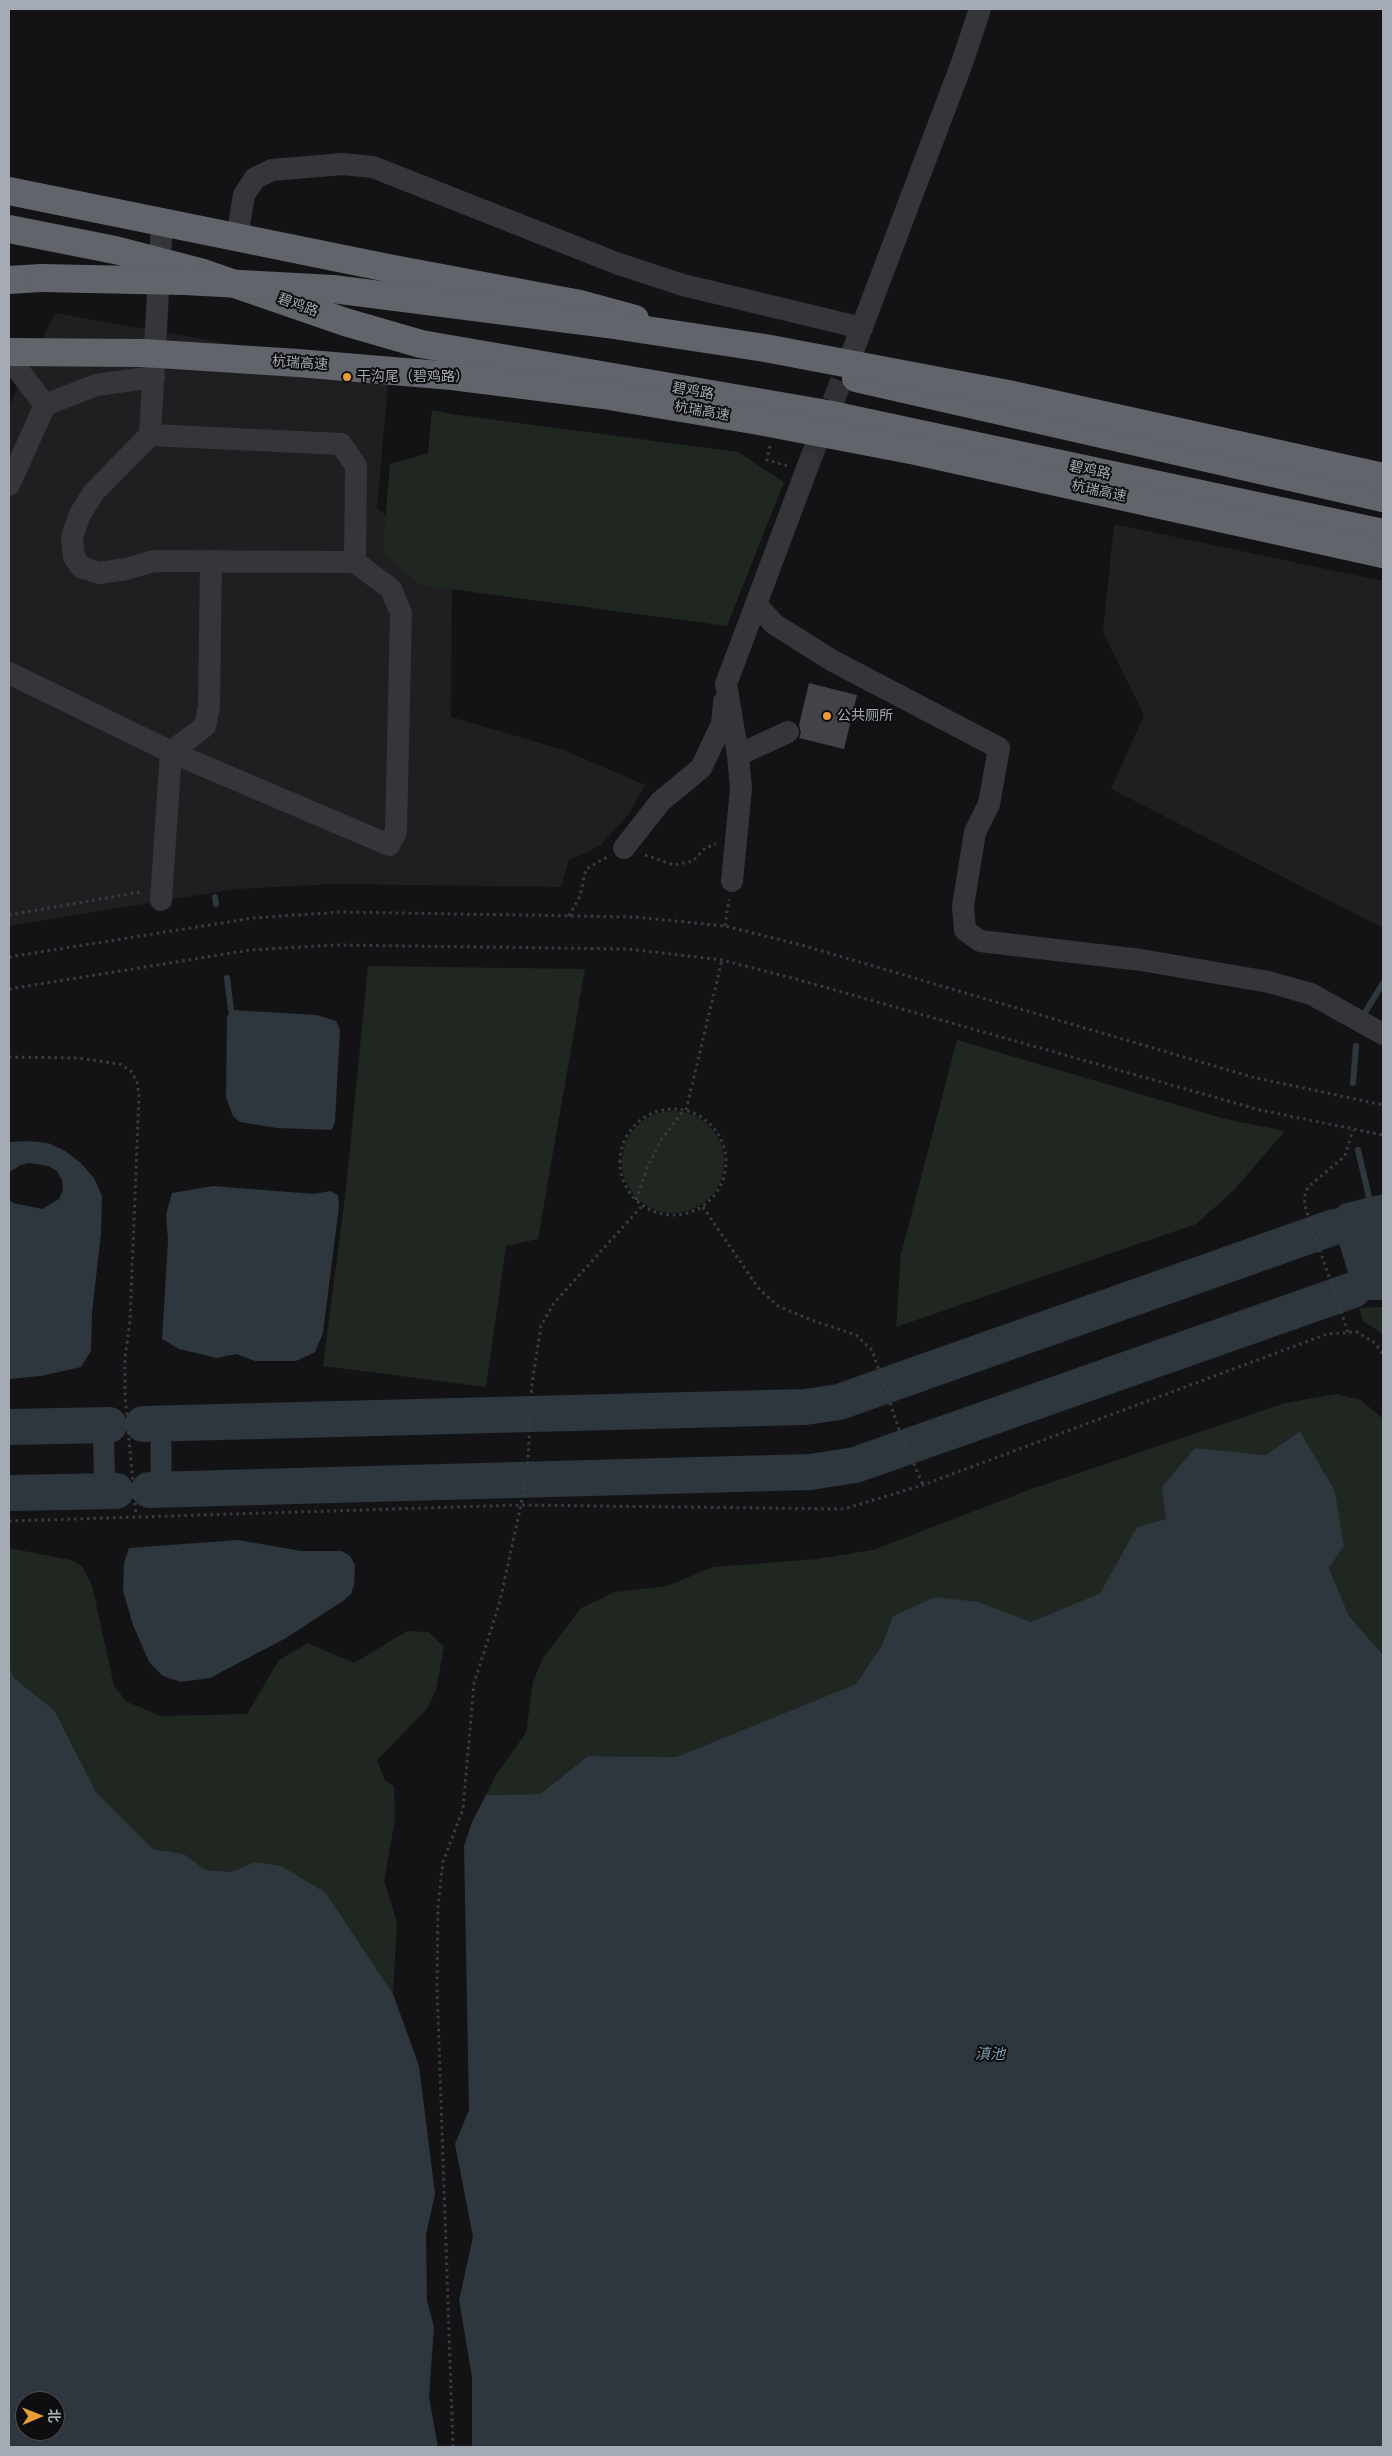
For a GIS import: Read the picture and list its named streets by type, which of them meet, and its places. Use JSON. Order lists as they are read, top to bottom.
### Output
{
  "streets": {
    "highway": ["碧鸡路", "杭瑞高速"]
  },
  "water": ["滇池"],
  "places": ["干沟尾（碧鸡路）", "公共厕所"],
  "north": "right"
}
